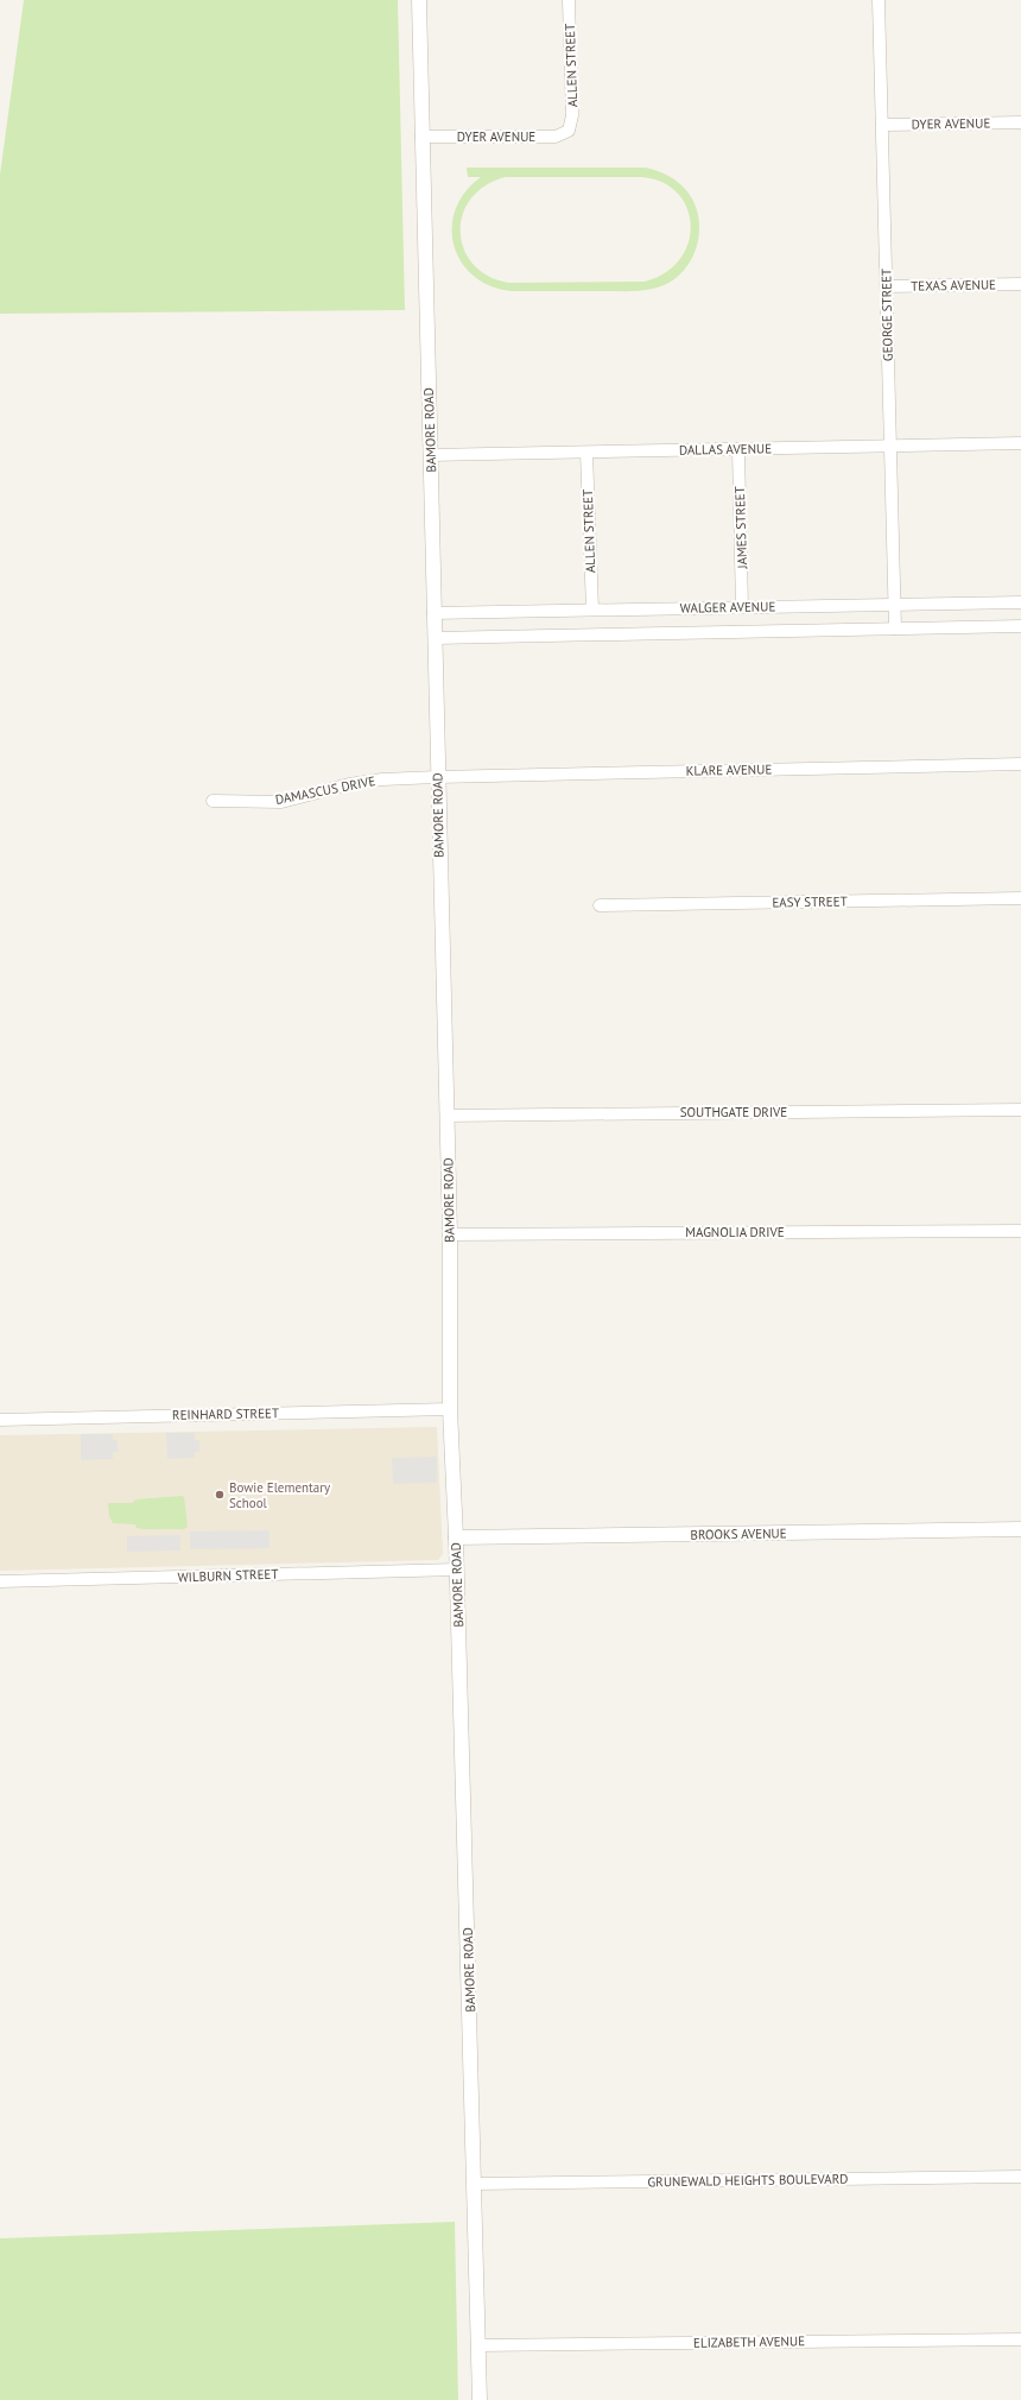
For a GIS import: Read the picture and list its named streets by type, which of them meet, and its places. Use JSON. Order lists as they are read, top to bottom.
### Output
{
  "streets": {
    "street": [
      "ALLEN STREET",
      "DYER AVENUE",
      "TEXAS AVENUE",
      "GEORGE STREET",
      "BAMORE ROAD",
      "DALLAS AVENUE",
      "JAMES STREET",
      "WALGER AVENUE",
      "KLARE AVENUE",
      "DAMASCUS DRIVE",
      "EASY STREET",
      "SOUTHGATE DRIVE",
      "MAGNOLIA DRIVE",
      "REINHARD STREET",
      "BROOKS AVENUE",
      "WILBURN STREET",
      "GRUNEWALD HEIGHTS BOULEVARD",
      "ELIZABETH AVENUE"
    ]
  },
  "crossings": [
    ["ALLEN STREET", "DYER AVENUE"],
    ["ALLEN STREET", "DALLAS AVENUE"],
    ["ALLEN STREET", "WALGER AVENUE"],
    ["DYER AVENUE", "GEORGE STREET"],
    ["DYER AVENUE", "BAMORE ROAD"],
    ["TEXAS AVENUE", "GEORGE STREET"],
    ["GEORGE STREET", "DALLAS AVENUE"],
    ["GEORGE STREET", "WALGER AVENUE"],
    ["BAMORE ROAD", "DALLAS AVENUE"],
    ["BAMORE ROAD", "WALGER AVENUE"],
    ["BAMORE ROAD", "KLARE AVENUE"],
    ["BAMORE ROAD", "DAMASCUS DRIVE"],
    ["BAMORE ROAD", "SOUTHGATE DRIVE"],
    ["BAMORE ROAD", "MAGNOLIA DRIVE"],
    ["BAMORE ROAD", "REINHARD STREET"],
    ["BAMORE ROAD", "BROOKS AVENUE"],
    ["BAMORE ROAD", "WILBURN STREET"],
    ["BAMORE ROAD", "GRUNEWALD HEIGHTS BOULEVARD"],
    ["BAMORE ROAD", "ELIZABETH AVENUE"],
    ["DALLAS AVENUE", "JAMES STREET"],
    ["JAMES STREET", "WALGER AVENUE"],
    ["KLARE AVENUE", "DAMASCUS DRIVE"]
  ],
  "places": ["Bowie Elementary School"]
}
